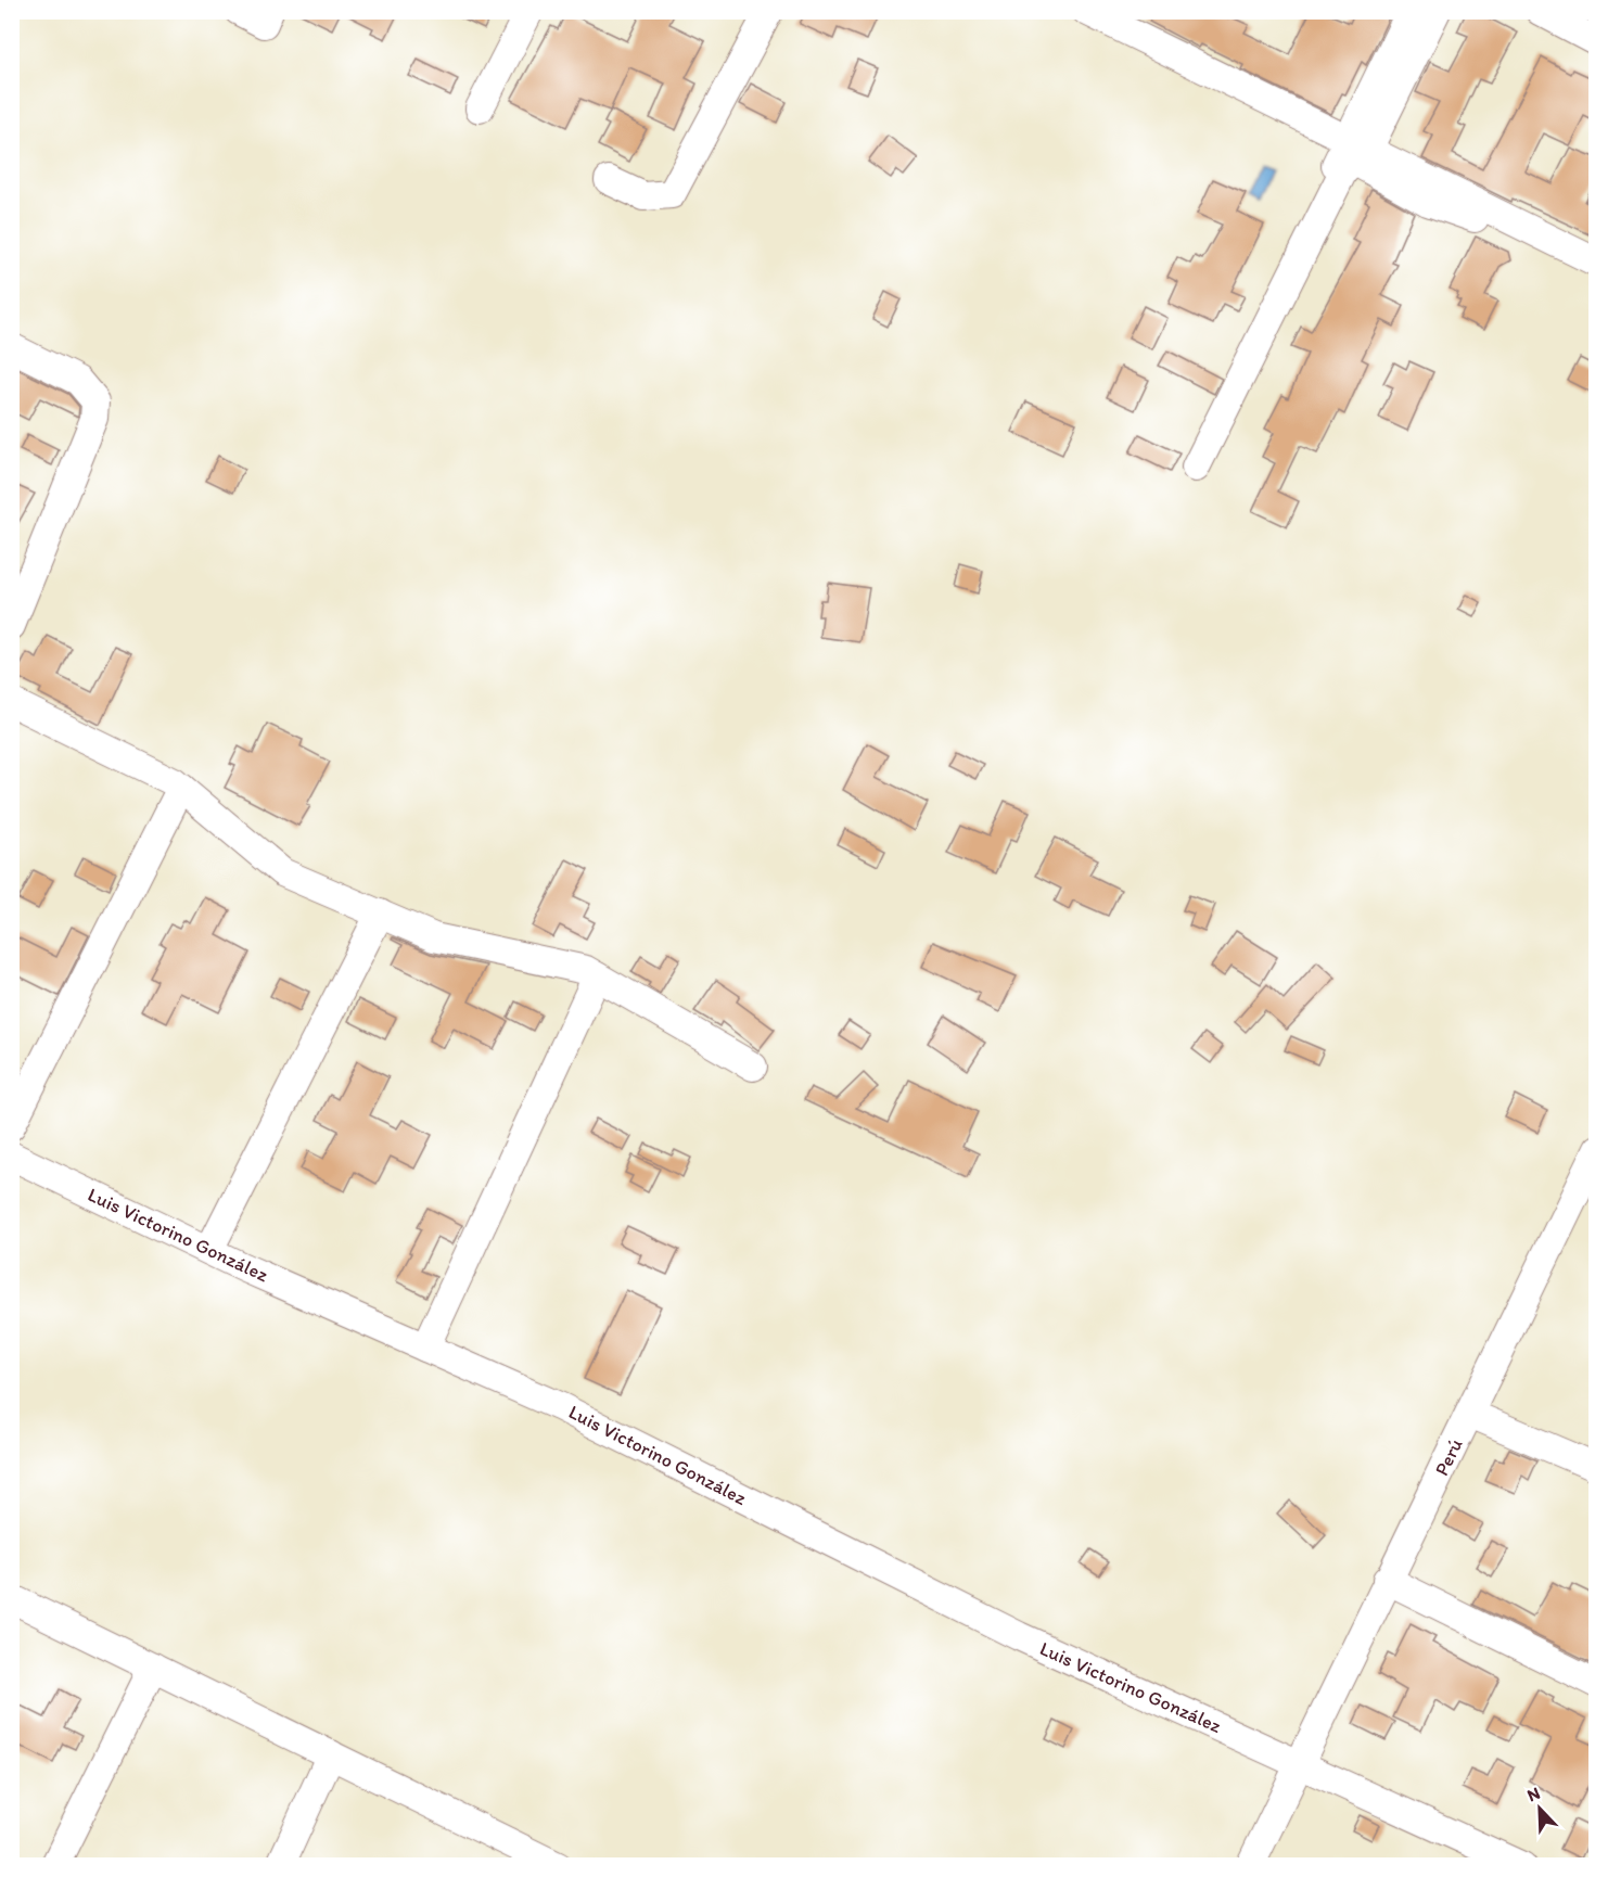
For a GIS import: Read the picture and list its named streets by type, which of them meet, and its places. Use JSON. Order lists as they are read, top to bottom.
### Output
{
  "streets": {
    "street": ["Luis Victorino González", "Perú"]
  },
  "crossings": [
    ["Luis Victorino González", "Perú"]
  ],
  "north": "top left"
}
